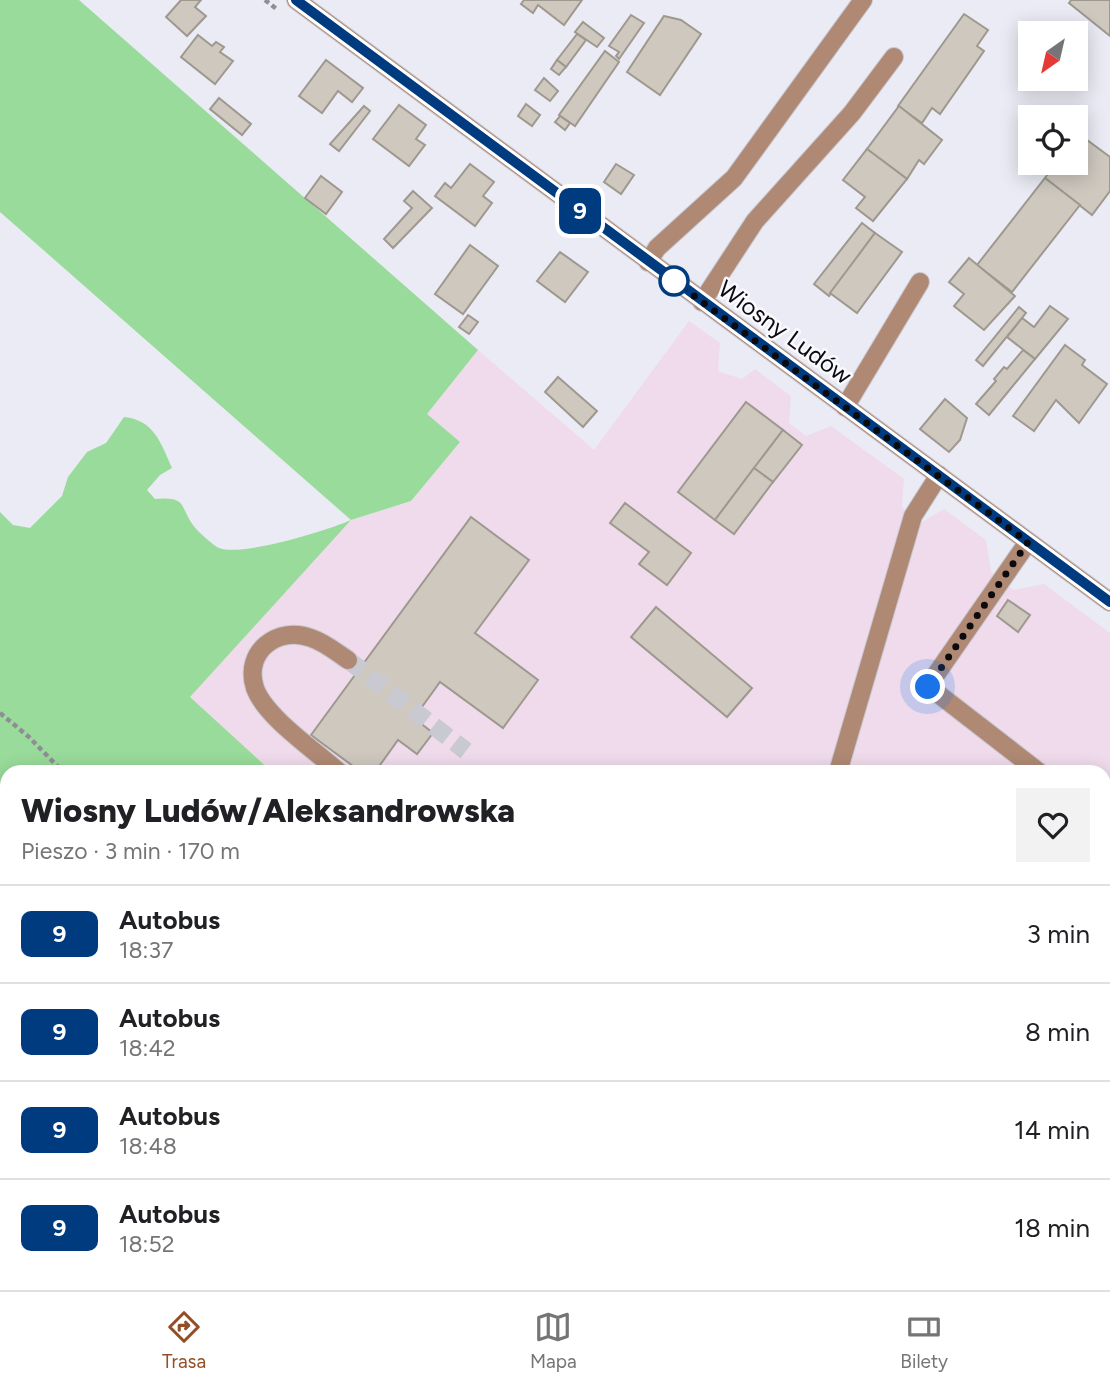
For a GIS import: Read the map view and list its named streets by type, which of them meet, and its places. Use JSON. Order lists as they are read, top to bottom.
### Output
{
  "streets": {
    "street": ["Wiosny Ludów"]
  },
  "lines": ["bus line 9"],
  "north": "bottom left",
  "page": {
    "on_map": "9",
    "heading": ["Wiosny Ludów/Aleksandrowska", "Pieszo · 3 min · 170 m"],
    "list": [
      {
        "mark": "9",
        "name": "Autobus",
        "note": "18:37",
        "value": "3 min"
      },
      {
        "mark": "9",
        "name": "Autobus",
        "note": "18:42",
        "value": "8 min"
      },
      {
        "mark": "9",
        "name": "Autobus",
        "note": "18:48",
        "value": "14 min"
      },
      {
        "mark": "9",
        "name": "Autobus",
        "note": "18:52",
        "value": "18 min"
      }
    ],
    "tabs": ["Trasa", "Mapa", "Bilety"]
  }
}
